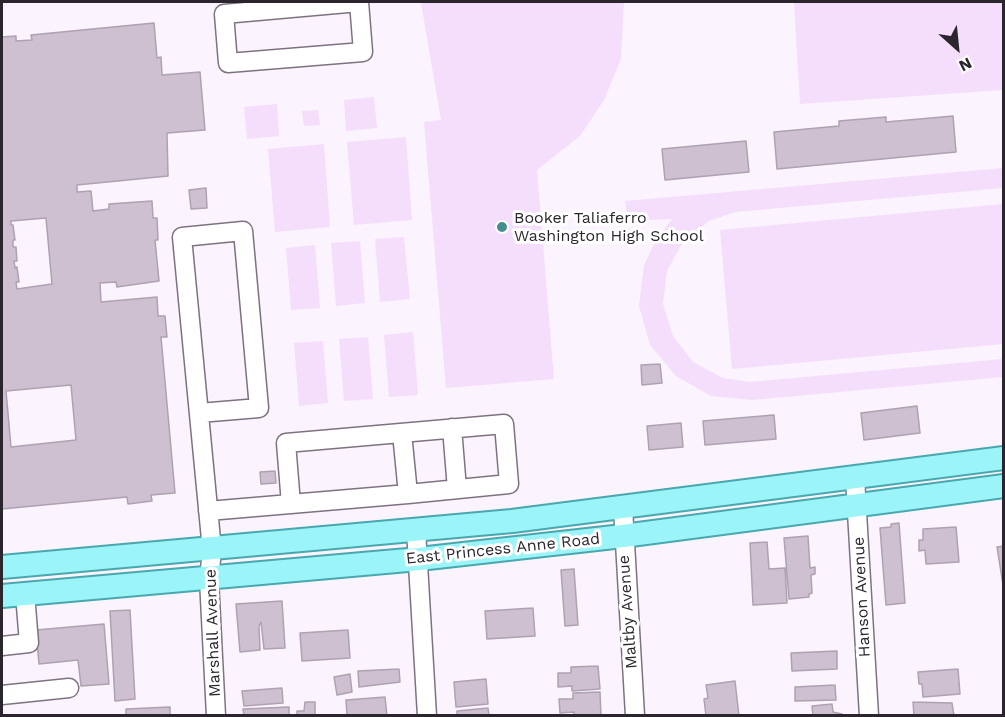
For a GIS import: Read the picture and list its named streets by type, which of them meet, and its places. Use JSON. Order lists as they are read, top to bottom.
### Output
{
  "streets": {
    "main road": ["East Princess Anne Road"],
    "street": ["Hanson Avenue", "Maltby Avenue", "Marshall Avenue"]
  },
  "crossings": [
    ["East Princess Anne Road", "Hanson Avenue"],
    ["East Princess Anne Road", "Maltby Avenue"],
    ["East Princess Anne Road", "Marshall Avenue"]
  ],
  "places": ["Booker Taliaferro Washington High School"],
  "north": "bottom right"
}
